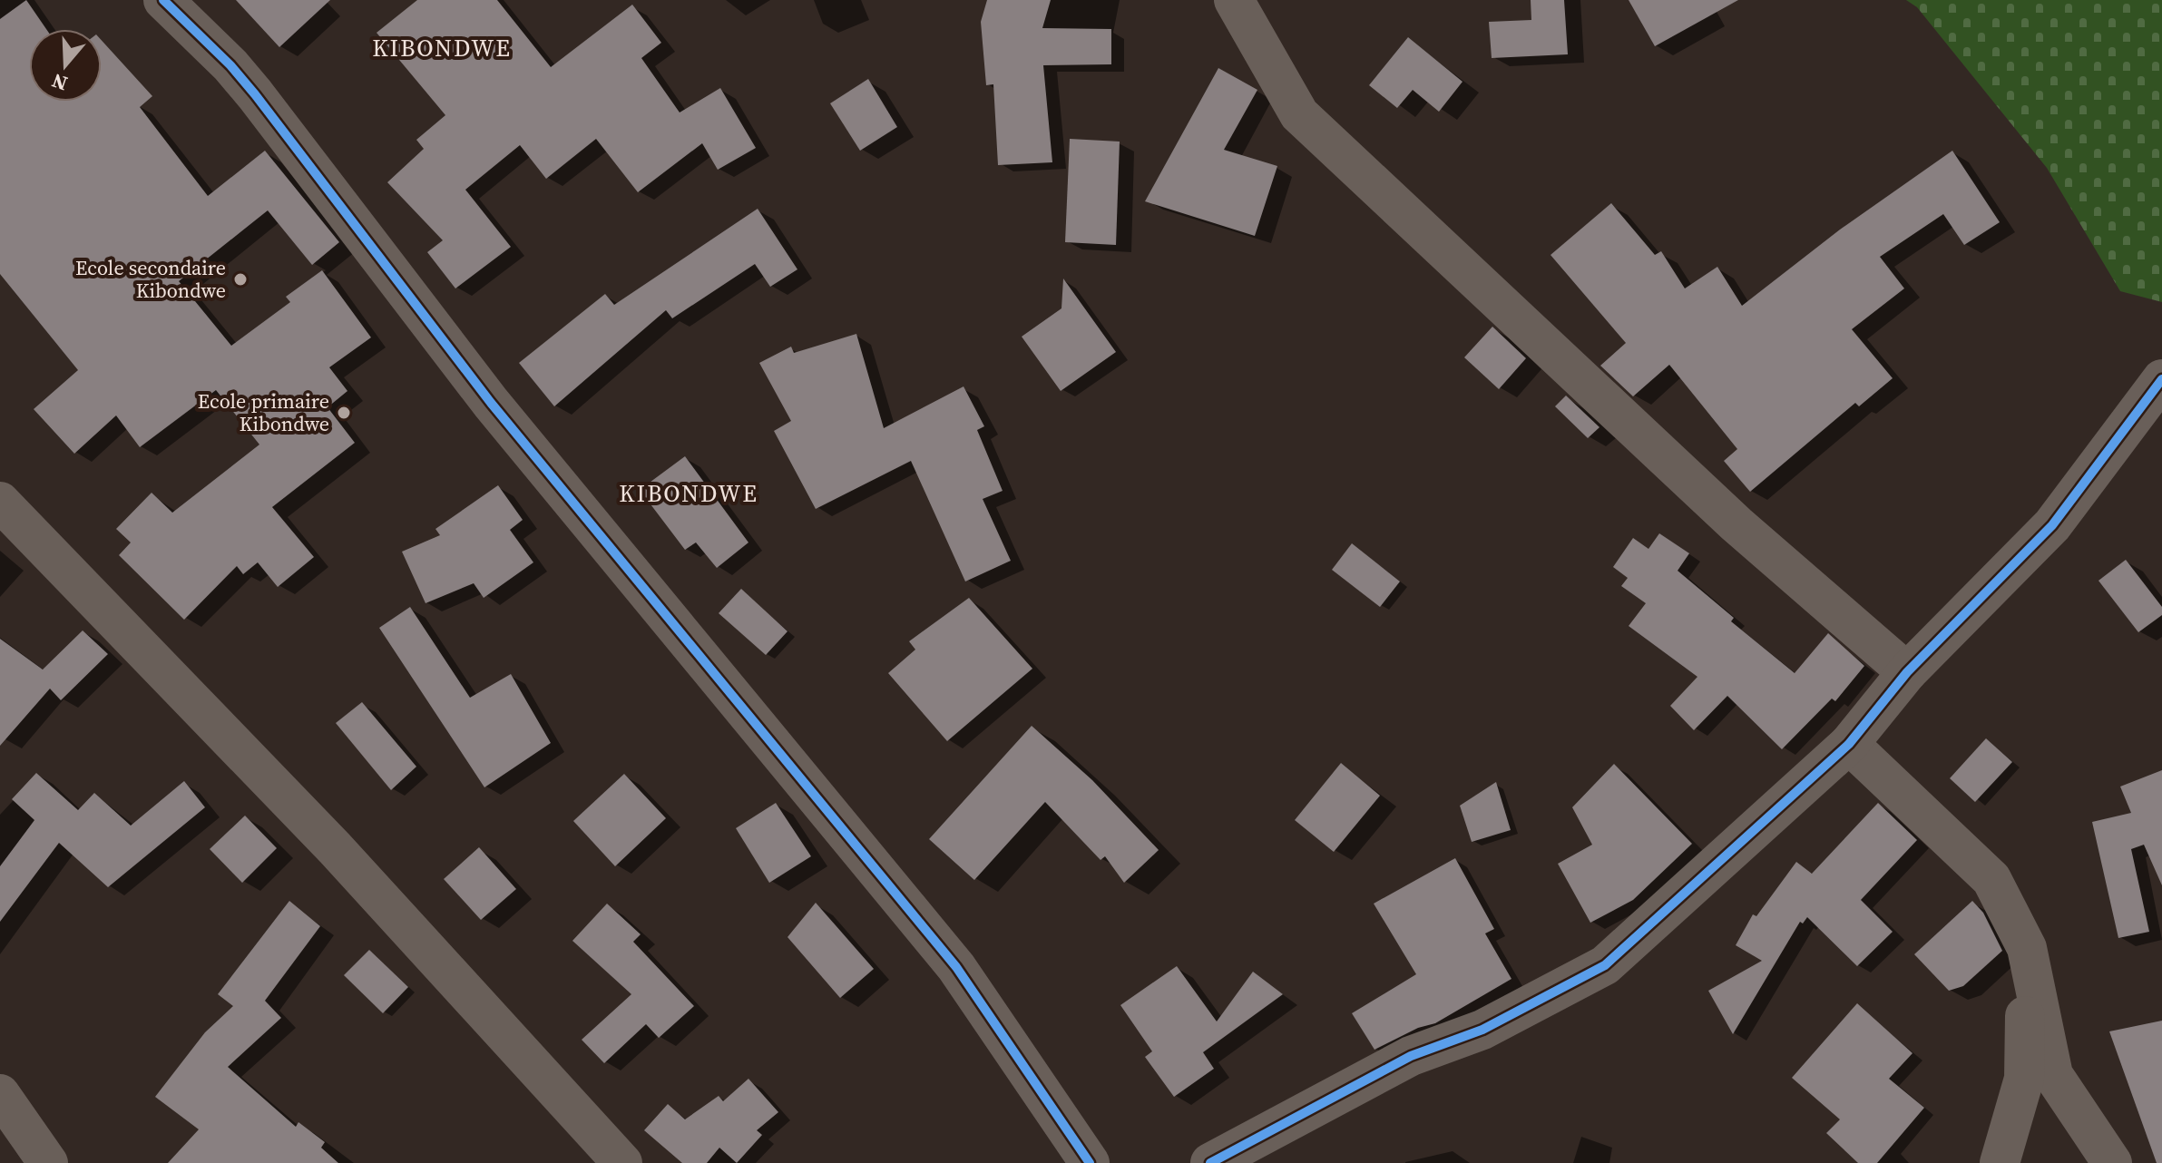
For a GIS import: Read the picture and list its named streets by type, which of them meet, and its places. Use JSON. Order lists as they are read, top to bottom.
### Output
{
  "districts": ["KIBONDWE", "KIBONDWE"],
  "places": ["Ecole secondaire Kibondwe", "Ecole primaire Kibondwe"],
  "north": "bottom"
}
